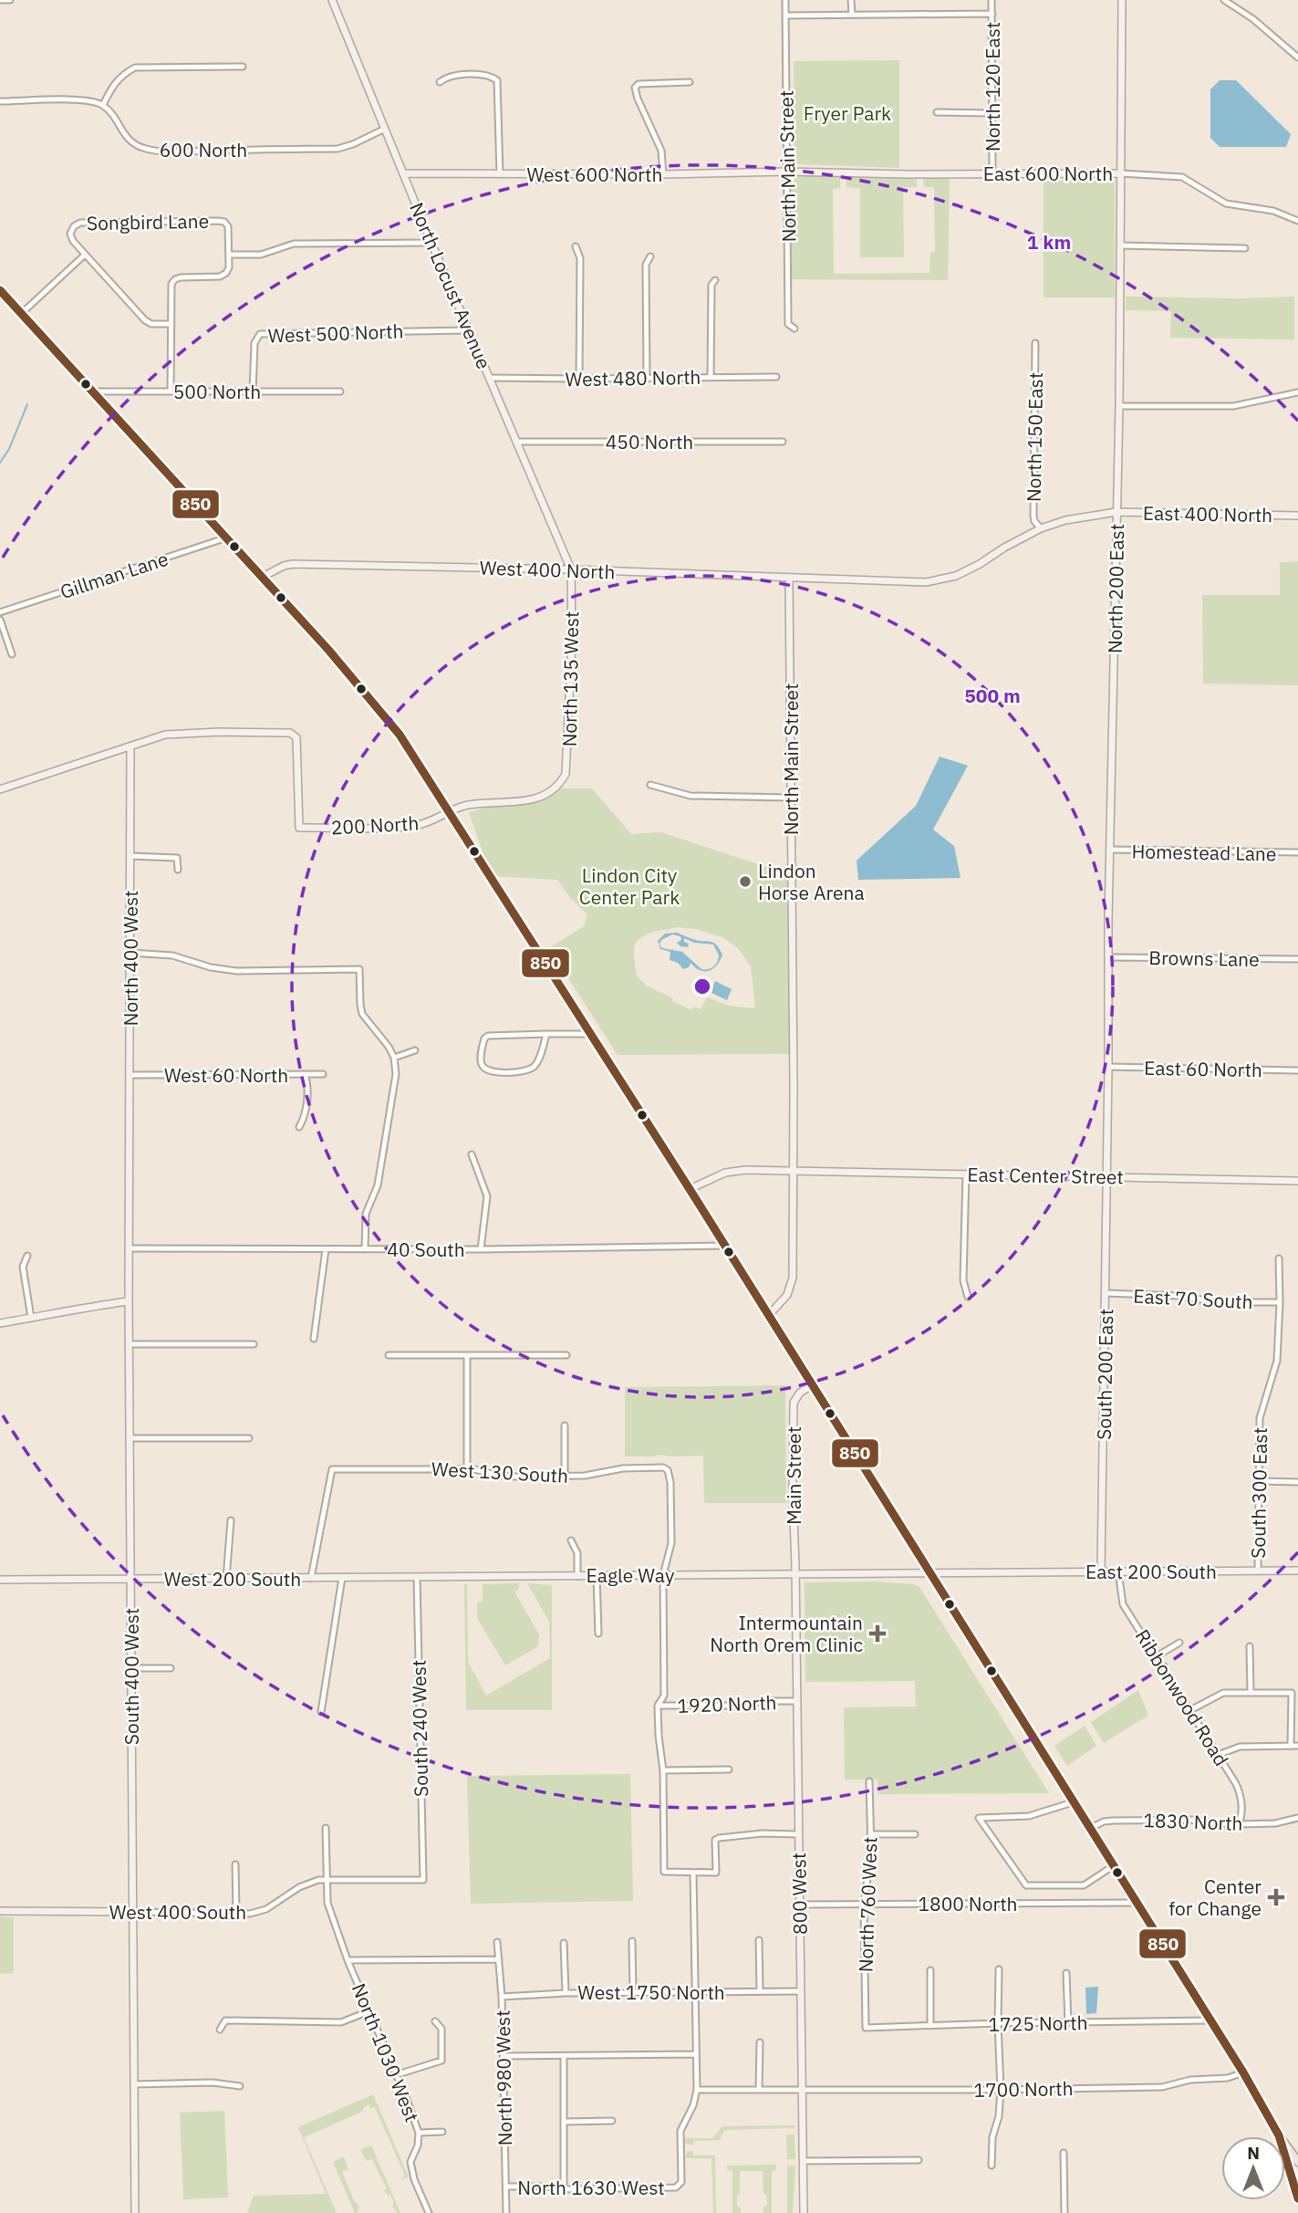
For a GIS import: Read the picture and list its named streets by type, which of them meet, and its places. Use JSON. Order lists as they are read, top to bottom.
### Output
{
  "streets": {
    "street": [
      "North 120 East",
      "600 North",
      "North Main Street",
      "East 600 North",
      "West 600 North",
      "Songbird Lane",
      "North Locust Avenue",
      "West 500 North",
      "West 480 North",
      "500 North",
      "North 150 East",
      "450 North",
      "East 400 North",
      "West 400 North",
      "Gillman Lane",
      "North 200 East",
      "North 135 West",
      "200 North",
      "Homestead Lane",
      "North 400 West",
      "Browns Lane",
      "East 60 North",
      "West 60 North",
      "East Center Street",
      "40 South",
      "East 70 South",
      "South 200 East",
      "West 130 South",
      "Main Street",
      "South 300 East",
      "East 200 South",
      "Eagle Way",
      "West 200 South",
      "South 400 West",
      "Ribbonwood Road",
      "1920 North",
      "South 240 West",
      "1830 North",
      "800 West",
      "1800 North",
      "North 760 West",
      "West 400 South",
      "West 1750 North",
      "1725 North",
      "North 1030 West",
      "North 980 West",
      "1700 North",
      "North 1630 West"
    ]
  },
  "crossings": [
    ["North 120 East", "East 600 North"],
    ["600 North", "North Locust Avenue"],
    ["North Main Street", "East 600 North"],
    ["North Main Street", "West 600 North"],
    ["North Main Street", "East 400 North"],
    ["North Main Street", "West 400 North"],
    ["North Main Street", "East Center Street"],
    ["East 600 North", "West 600 North"],
    ["East 600 North", "North 200 East"],
    ["West 600 North", "North Locust Avenue"],
    ["North Locust Avenue", "West 500 North"],
    ["North Locust Avenue", "West 480 North"],
    ["North Locust Avenue", "450 North"],
    ["North Locust Avenue", "West 400 North"],
    ["North Locust Avenue", "North 135 West"],
    ["West 500 North", "500 North"],
    ["North 150 East", "East 400 North"],
    ["East 400 North", "West 400 North"],
    ["East 400 North", "North 200 East"],
    ["West 400 North", "North 135 West"],
    ["North 200 East", "Homestead Lane"],
    ["North 200 East", "Browns Lane"],
    ["North 200 East", "East 60 North"],
    ["North 200 East", "East Center Street"],
    ["North 200 East", "South 200 East"],
    ["North 135 West", "200 North"],
    ["200 North", "North 400 West"],
    ["North 400 West", "West 60 North"],
    ["North 400 West", "South 400 West"],
    ["East Center Street", "South 200 East"],
    ["40 South", "South 400 West"],
    ["East 70 South", "South 200 East"],
    ["East 70 South", "South 300 East"],
    ["South 200 East", "East 200 South"],
    ["West 130 South", "Eagle Way"],
    ["West 130 South", "West 200 South"],
    ["Main Street", "East 200 South"],
    ["Main Street", "Eagle Way"],
    ["Main Street", "800 West"],
    ["South 300 East", "East 200 South"],
    ["East 200 South", "Eagle Way"],
    ["East 200 South", "Ribbonwood Road"],
    ["East 200 South", "800 West"],
    ["Eagle Way", "West 200 South"],
    ["Eagle Way", "800 West"],
    ["West 200 South", "South 400 West"],
    ["West 200 South", "South 240 West"],
    ["South 400 West", "West 400 South"],
    ["Ribbonwood Road", "1830 North"],
    ["1920 North", "800 West"],
    ["South 240 West", "West 400 South"],
    ["800 West", "1800 North"],
    ["800 West", "West 1750 North"],
    ["800 West", "1700 North"],
    ["1800 North", "North 760 West"],
    ["North 760 West", "1725 North"],
    ["West 400 South", "North 1030 West"],
    ["West 1750 North", "North 980 West"],
    ["North 980 West", "North 1630 West"],
    ["1700 North", "North 1630 West"]
  ],
  "parks": ["Fryer Park", "Lindon City Center Park"],
  "places": {
    "other": ["Lindon Horse Arena"],
    "health": ["Intermountain North Orem Clinic", "Center for Change"]
  },
  "lines": ["transit line 850"],
  "north": "top",
  "rings": ["1 km", "500 m"]
}
